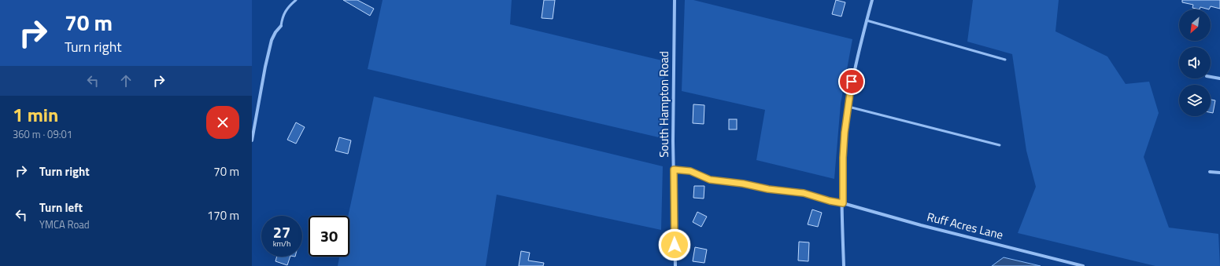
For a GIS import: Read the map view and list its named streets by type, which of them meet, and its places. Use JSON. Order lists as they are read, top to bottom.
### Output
{
  "streets": {
    "street": ["South Hampton Road", "Ruff Acres Lane"]
  },
  "north": "bottom left",
  "page": {
    "turn": ["70 m", "Turn right"],
    "heading": ["1 min", "360 m · 09:01"],
    "list": [
      {
        "name": "Turn right",
        "value": "70 m"
      },
      {
        "name": "Turn left",
        "note": "YMCA Road",
        "value": "170 m"
      }
    ],
    "speed": "27 km/h",
    "limit": "30"
  }
}
